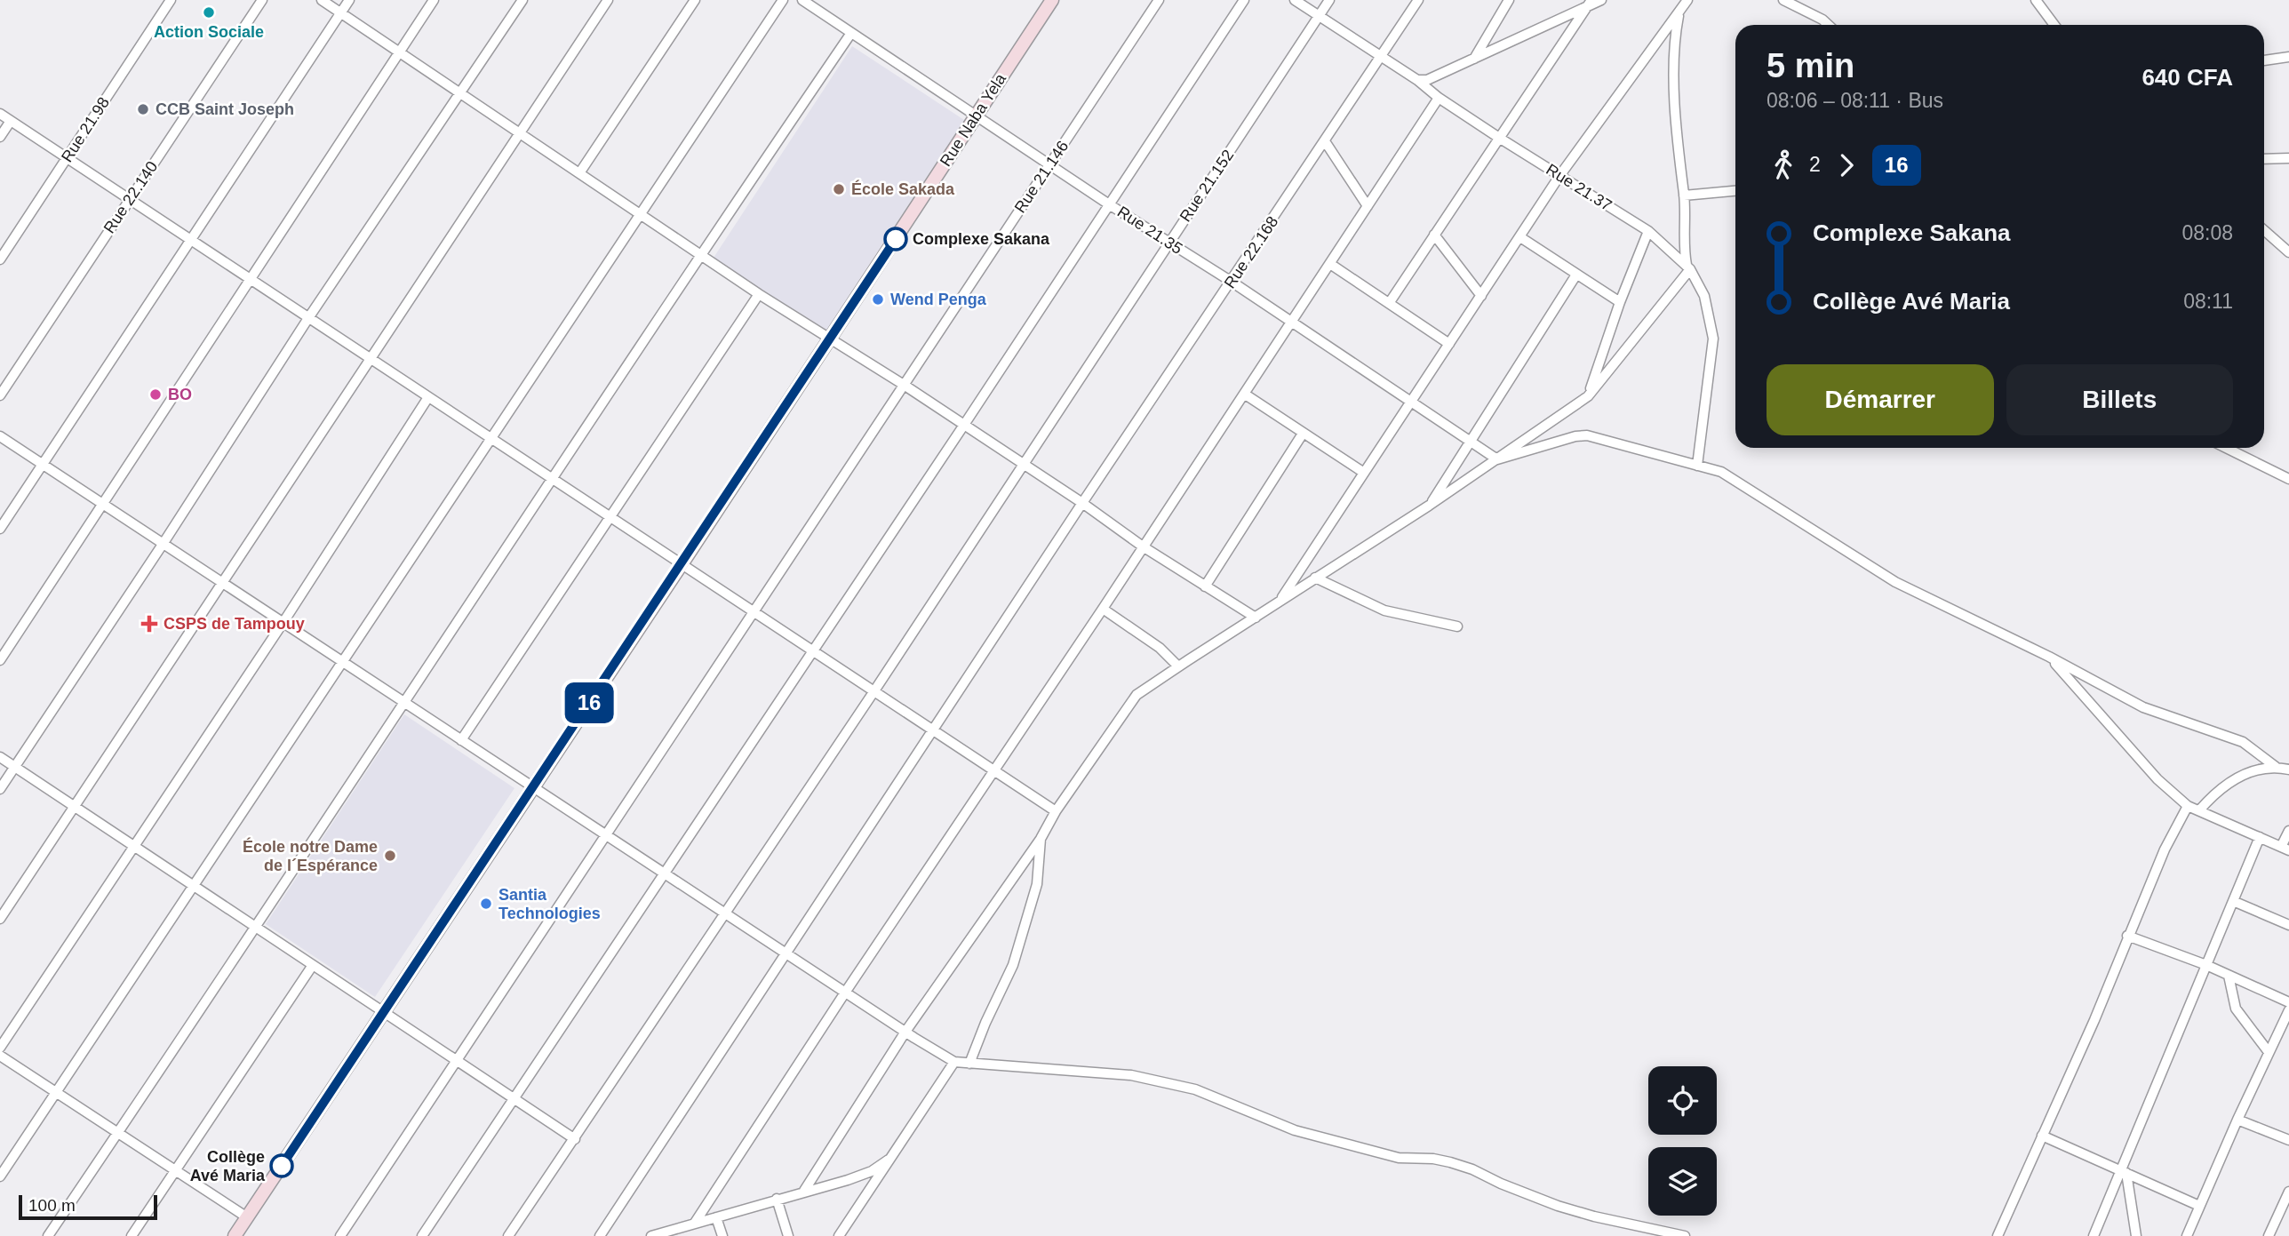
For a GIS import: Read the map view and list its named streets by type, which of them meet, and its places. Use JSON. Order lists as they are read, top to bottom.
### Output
{
  "streets": {
    "street": [
      "Rue Naba Yela",
      "Rue 21.98",
      "Rue 21.146",
      "Rue 21.152",
      "Rue 21.37",
      "Rue 22.140",
      "Rue 21.35",
      "Rue 22.168"
    ]
  },
  "crossings": [
    ["Rue Naba Yela", "Rue 21.35"],
    ["Rue 21.146", "Rue 21.35"],
    ["Rue 21.152", "Rue 21.37"],
    ["Rue 21.152", "Rue 21.35"],
    ["Rue 21.37", "Rue 22.168"],
    ["Rue 21.35", "Rue 22.168"]
  ],
  "places": {
    "other": [
      "Action Sociale",
      "CCB Saint Joseph",
      "École Sakada",
      "Complexe Sakana",
      "Wend Penga",
      "BO",
      "École notre Dame de l´Espérance",
      "Santia Technologies",
      "Collège Avé Maria"
    ],
    "health": ["CSPS de Tampouy"]
  },
  "lines": ["bus line 16"],
  "scale_bar": "100 m",
  "page": {
    "on_map": "16",
    "heading": ["5 min", "08:06 – 08:11 · Bus", "640 CFA"],
    "legs": ["2", "16"],
    "list": [
      {
        "name": "Complexe Sakana",
        "value": "08:08"
      },
      {
        "name": "Collège Avé Maria",
        "value": "08:11"
      }
    ],
    "buttons": ["Démarrer", "Billets"],
    "scale": "100 m"
  }
}
